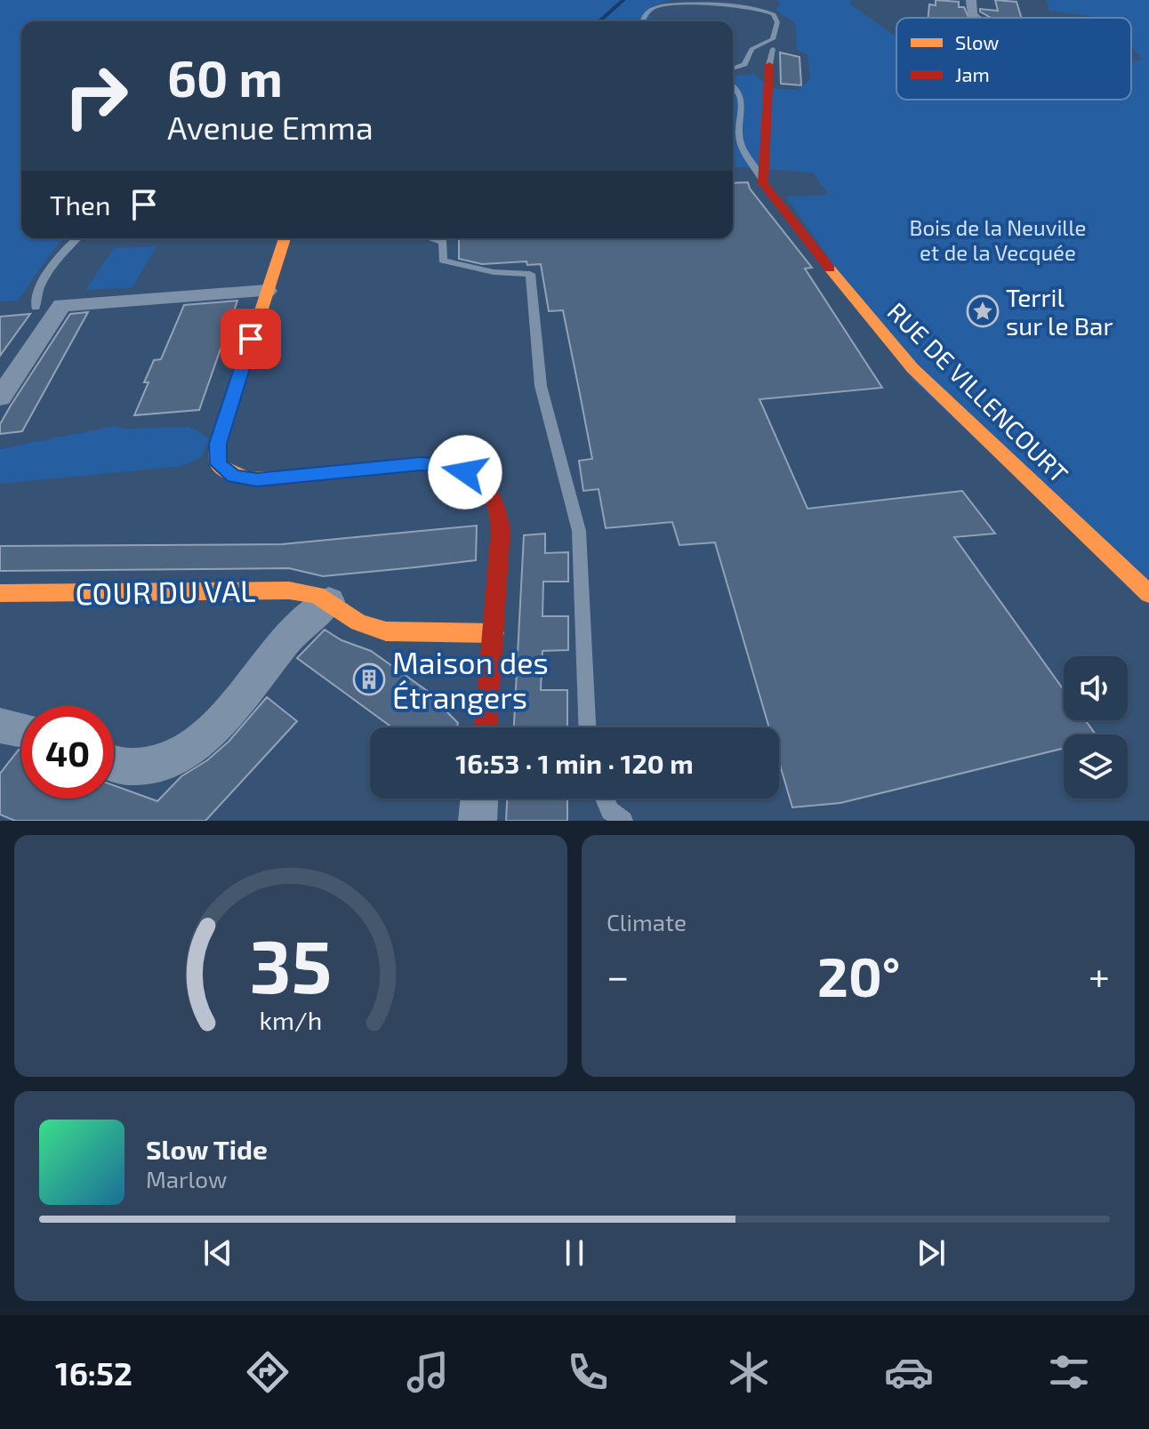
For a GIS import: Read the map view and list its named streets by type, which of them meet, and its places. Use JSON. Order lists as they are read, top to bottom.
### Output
{
  "streets": {
    "street": ["RUE DE VILLENCOURT", "COUR DU VAL"]
  },
  "parks": ["Bois de la Neuville et de la Vecquée"],
  "places": {
    "place": ["Terril sur le Bar"],
    "building": ["Maison des Étrangers"]
  },
  "legend": ["Slow", "Jam"],
  "page": {
    "turn": ["60 m", "Avenue Emma"],
    "then": "Then",
    "limit": "40",
    "trip": "16:53 · 1 min · 120 m",
    "tile": "Climate",
    "heat": ["−", "20°", "+"],
    "song": ["Slow Tide", "Marlow"],
    "tabs": "16:52",
    "gauge": ["35", "km/h"]
  }
}
